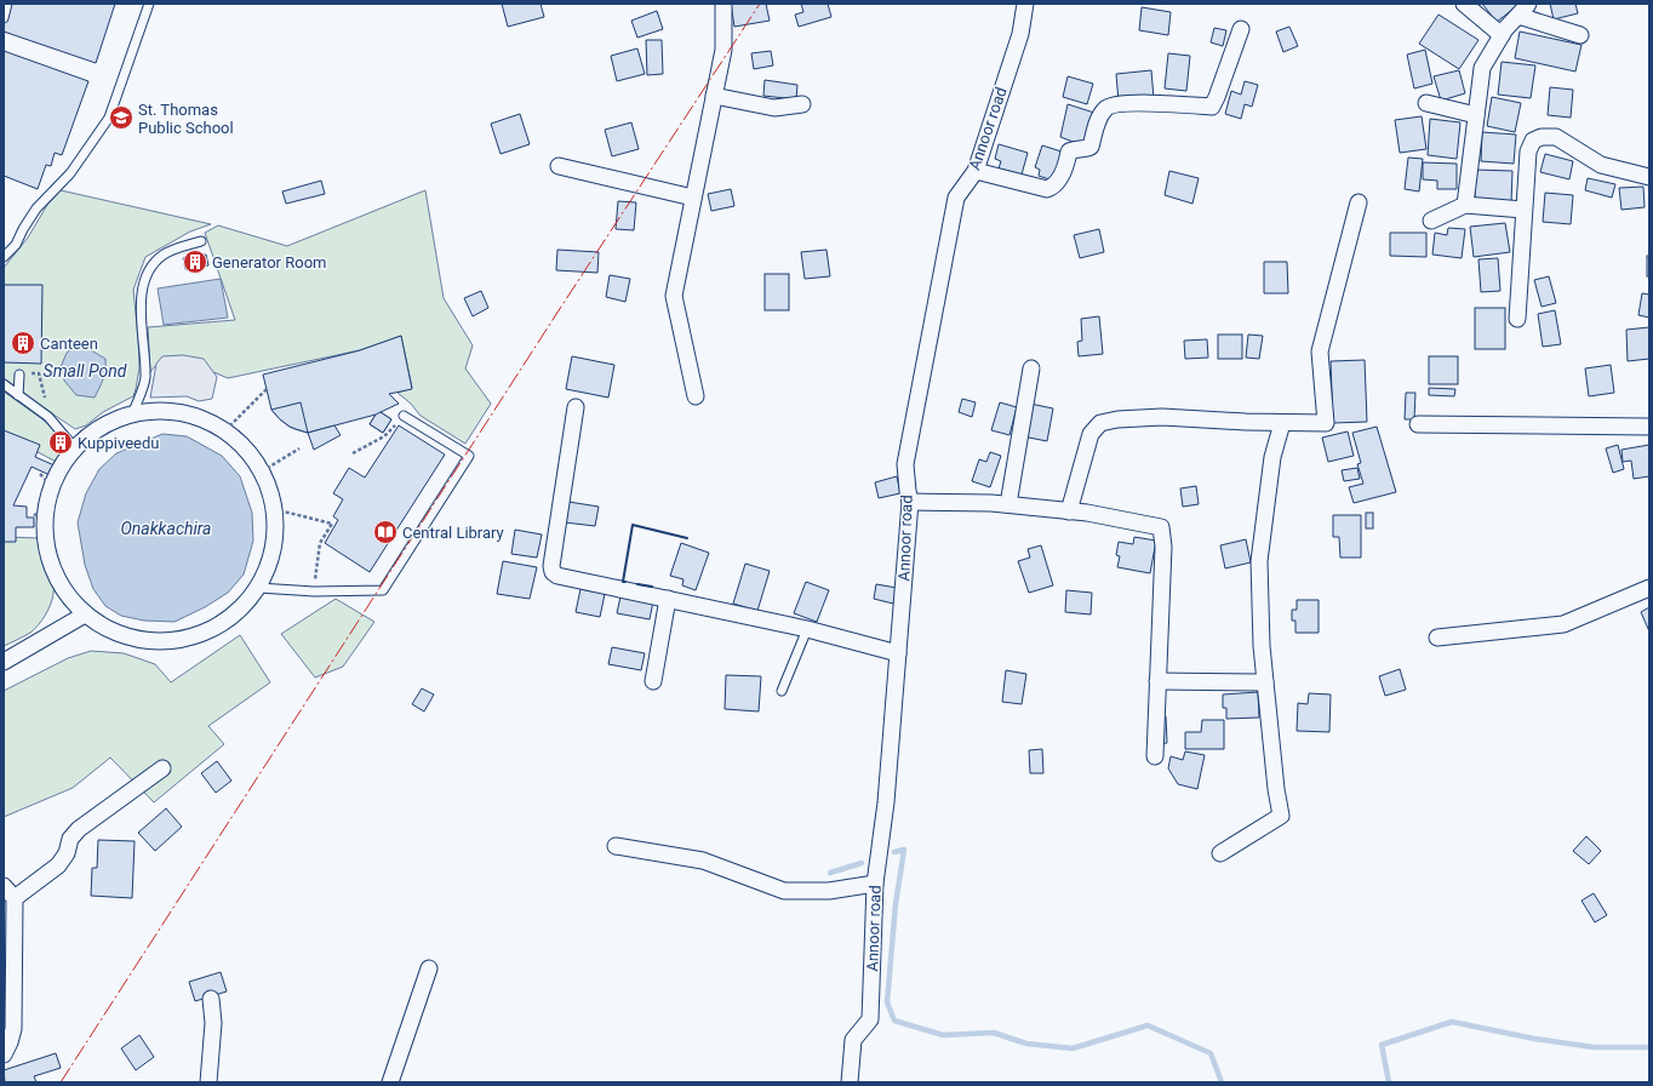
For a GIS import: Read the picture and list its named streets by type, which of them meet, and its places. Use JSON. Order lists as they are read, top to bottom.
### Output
{
  "streets": {
    "street": ["Annoor road"]
  },
  "water": ["Small Pond", "Onakkachira"],
  "places": {
    "school or university": ["St. Thomas Public School"],
    "building": ["Generator Room", "Canteen", "Kuppiveedu"],
    "library": ["Central Library"]
  }
}
